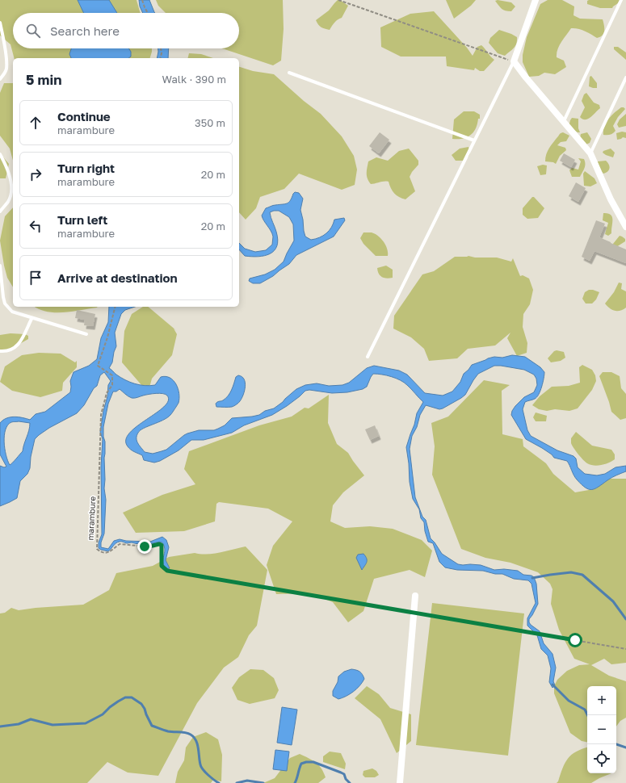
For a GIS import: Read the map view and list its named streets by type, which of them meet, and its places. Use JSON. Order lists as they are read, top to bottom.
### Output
{
  "streets": {
    "path": ["marambure"]
  },
  "page": {
    "search": "Search here",
    "heading": ["5 min", "Walk · 390 m"],
    "list": [
      ["Continue", "marambure", "350 m"],
      ["Turn right", "marambure", "20 m"],
      ["Turn left", "marambure", "20 m"],
      "Arrive at destination"
    ],
    "map_buttons": ["+", "−"]
  }
}
